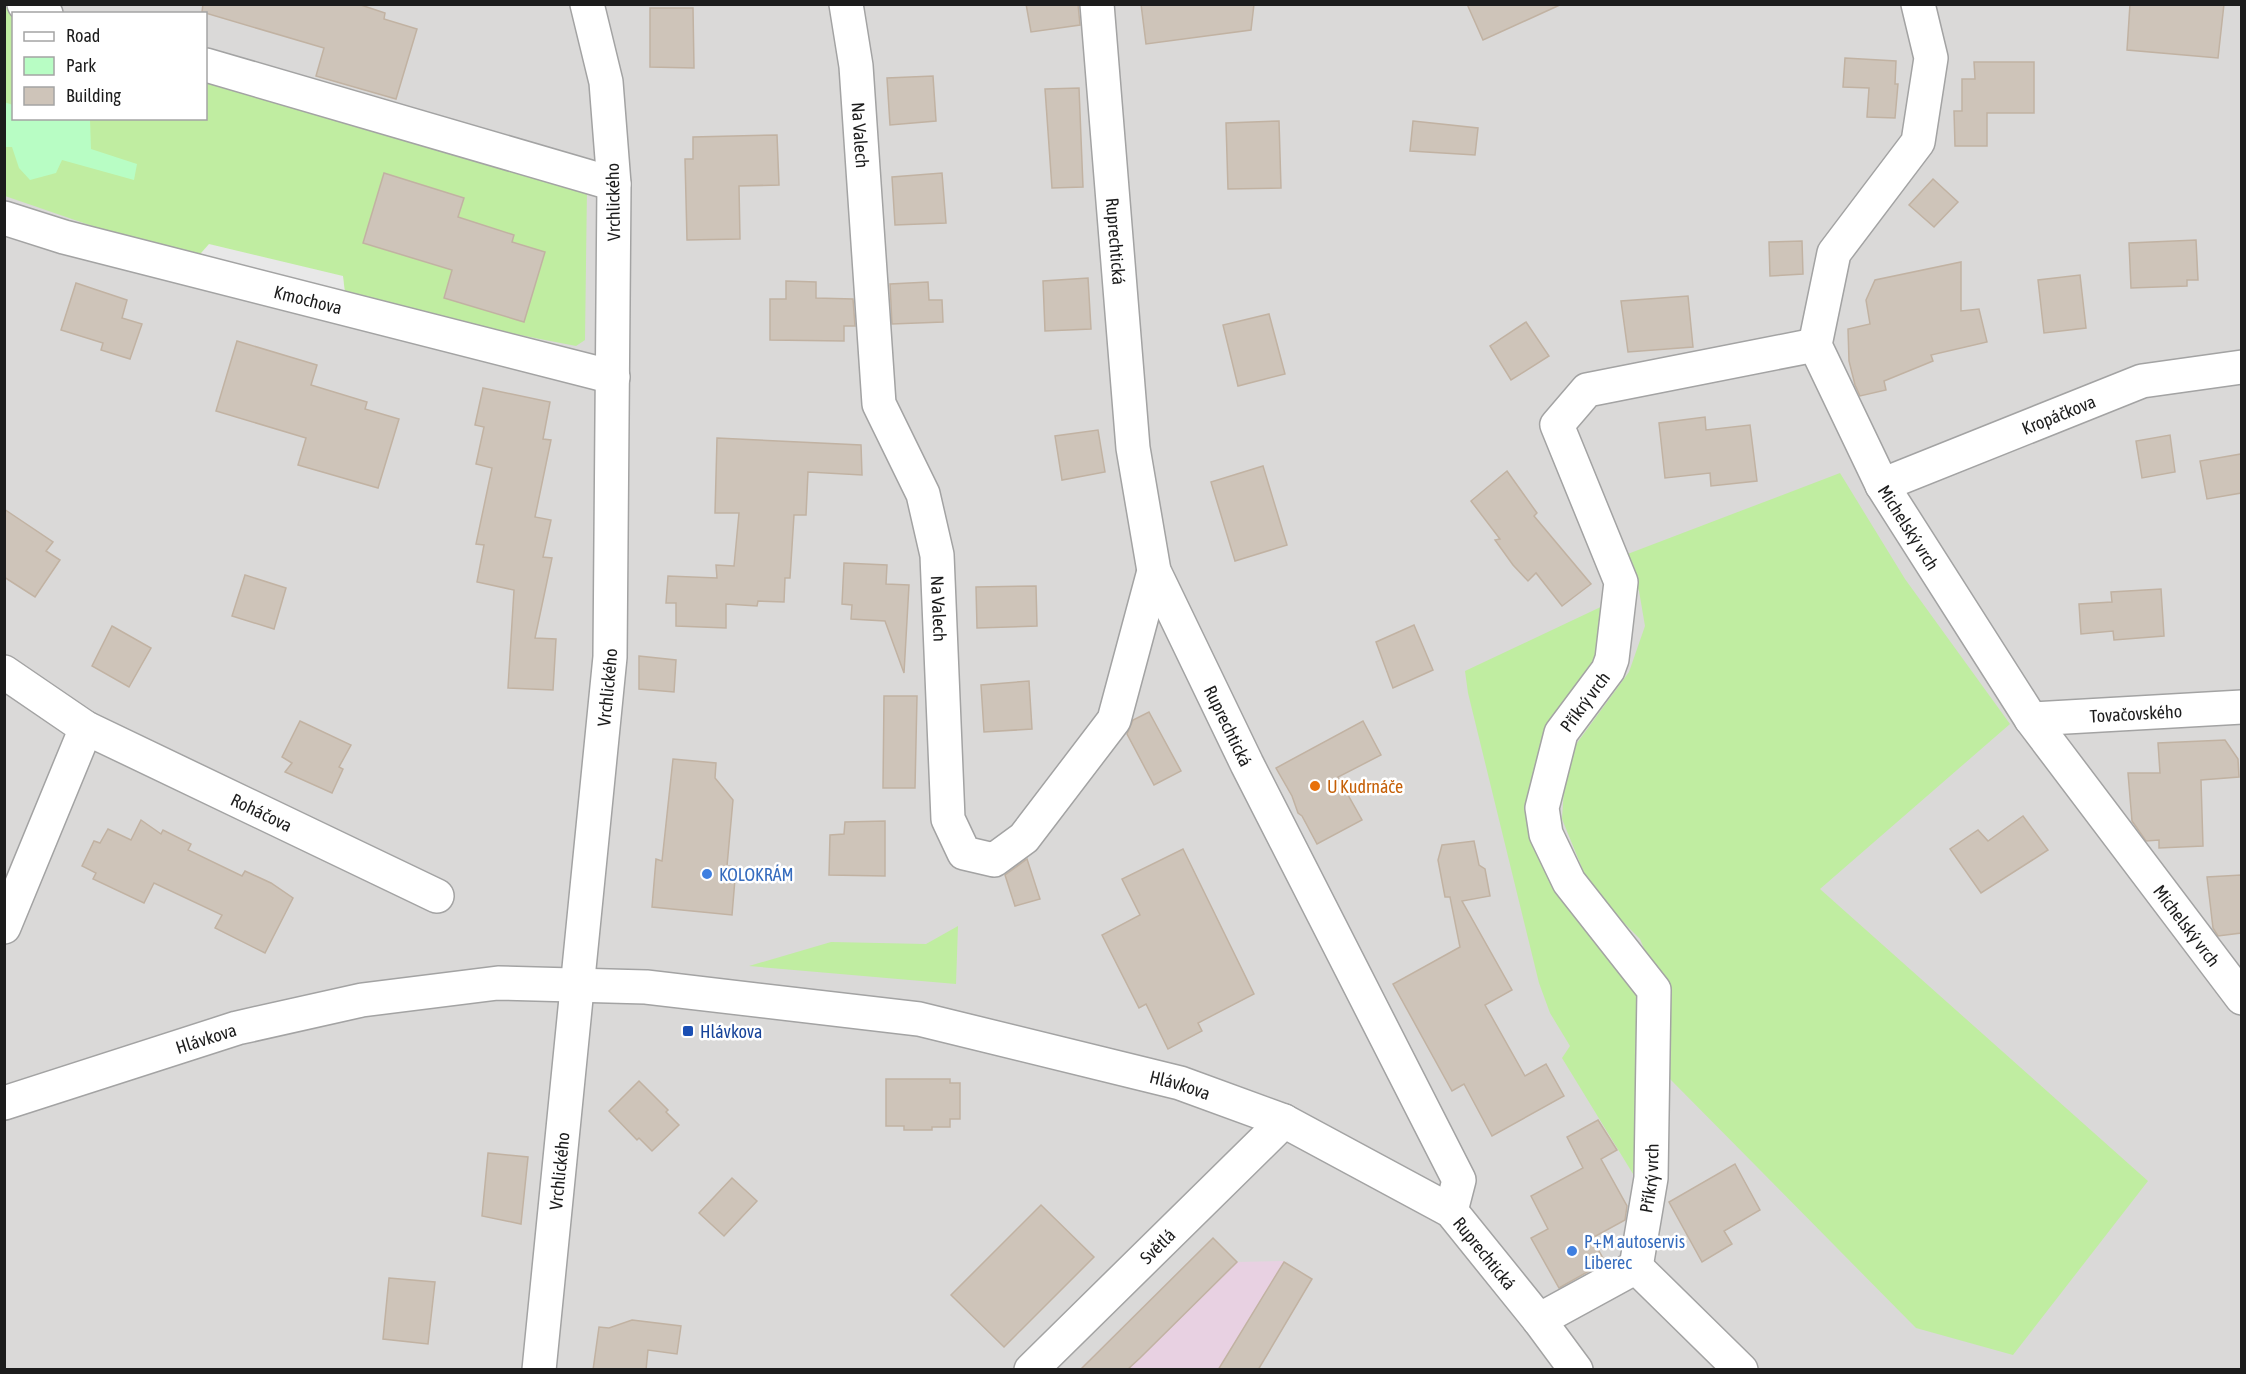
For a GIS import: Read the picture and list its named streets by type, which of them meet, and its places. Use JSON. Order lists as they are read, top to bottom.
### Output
{
  "streets": {
    "street": [
      "Na Valech",
      "Vrchlického",
      "Ruprechtická",
      "Kmochova",
      "Kropáčkova",
      "Michelský vrch",
      "Příkrý vrch",
      "Tovačovského",
      "Roháčova",
      "Hlávkova",
      "Světlá"
    ]
  },
  "crossings": [
    ["Na Valech", "Ruprechtická"],
    ["Vrchlického", "Kmochova"],
    ["Vrchlického", "Hlávkova"],
    ["Ruprechtická", "Hlávkova"],
    ["Kropáčkova", "Michelský vrch"],
    ["Michelský vrch", "Příkrý vrch"],
    ["Michelský vrch", "Tovačovského"],
    ["Hlávkova", "Světlá"]
  ],
  "places": {
    "other": ["U Kudrnáče", "KOLOKRÁM", "P+M autoservis Liberec"],
    "transit": ["Hlávkova"]
  },
  "legend": ["Road", "Park", "Building"]
}
